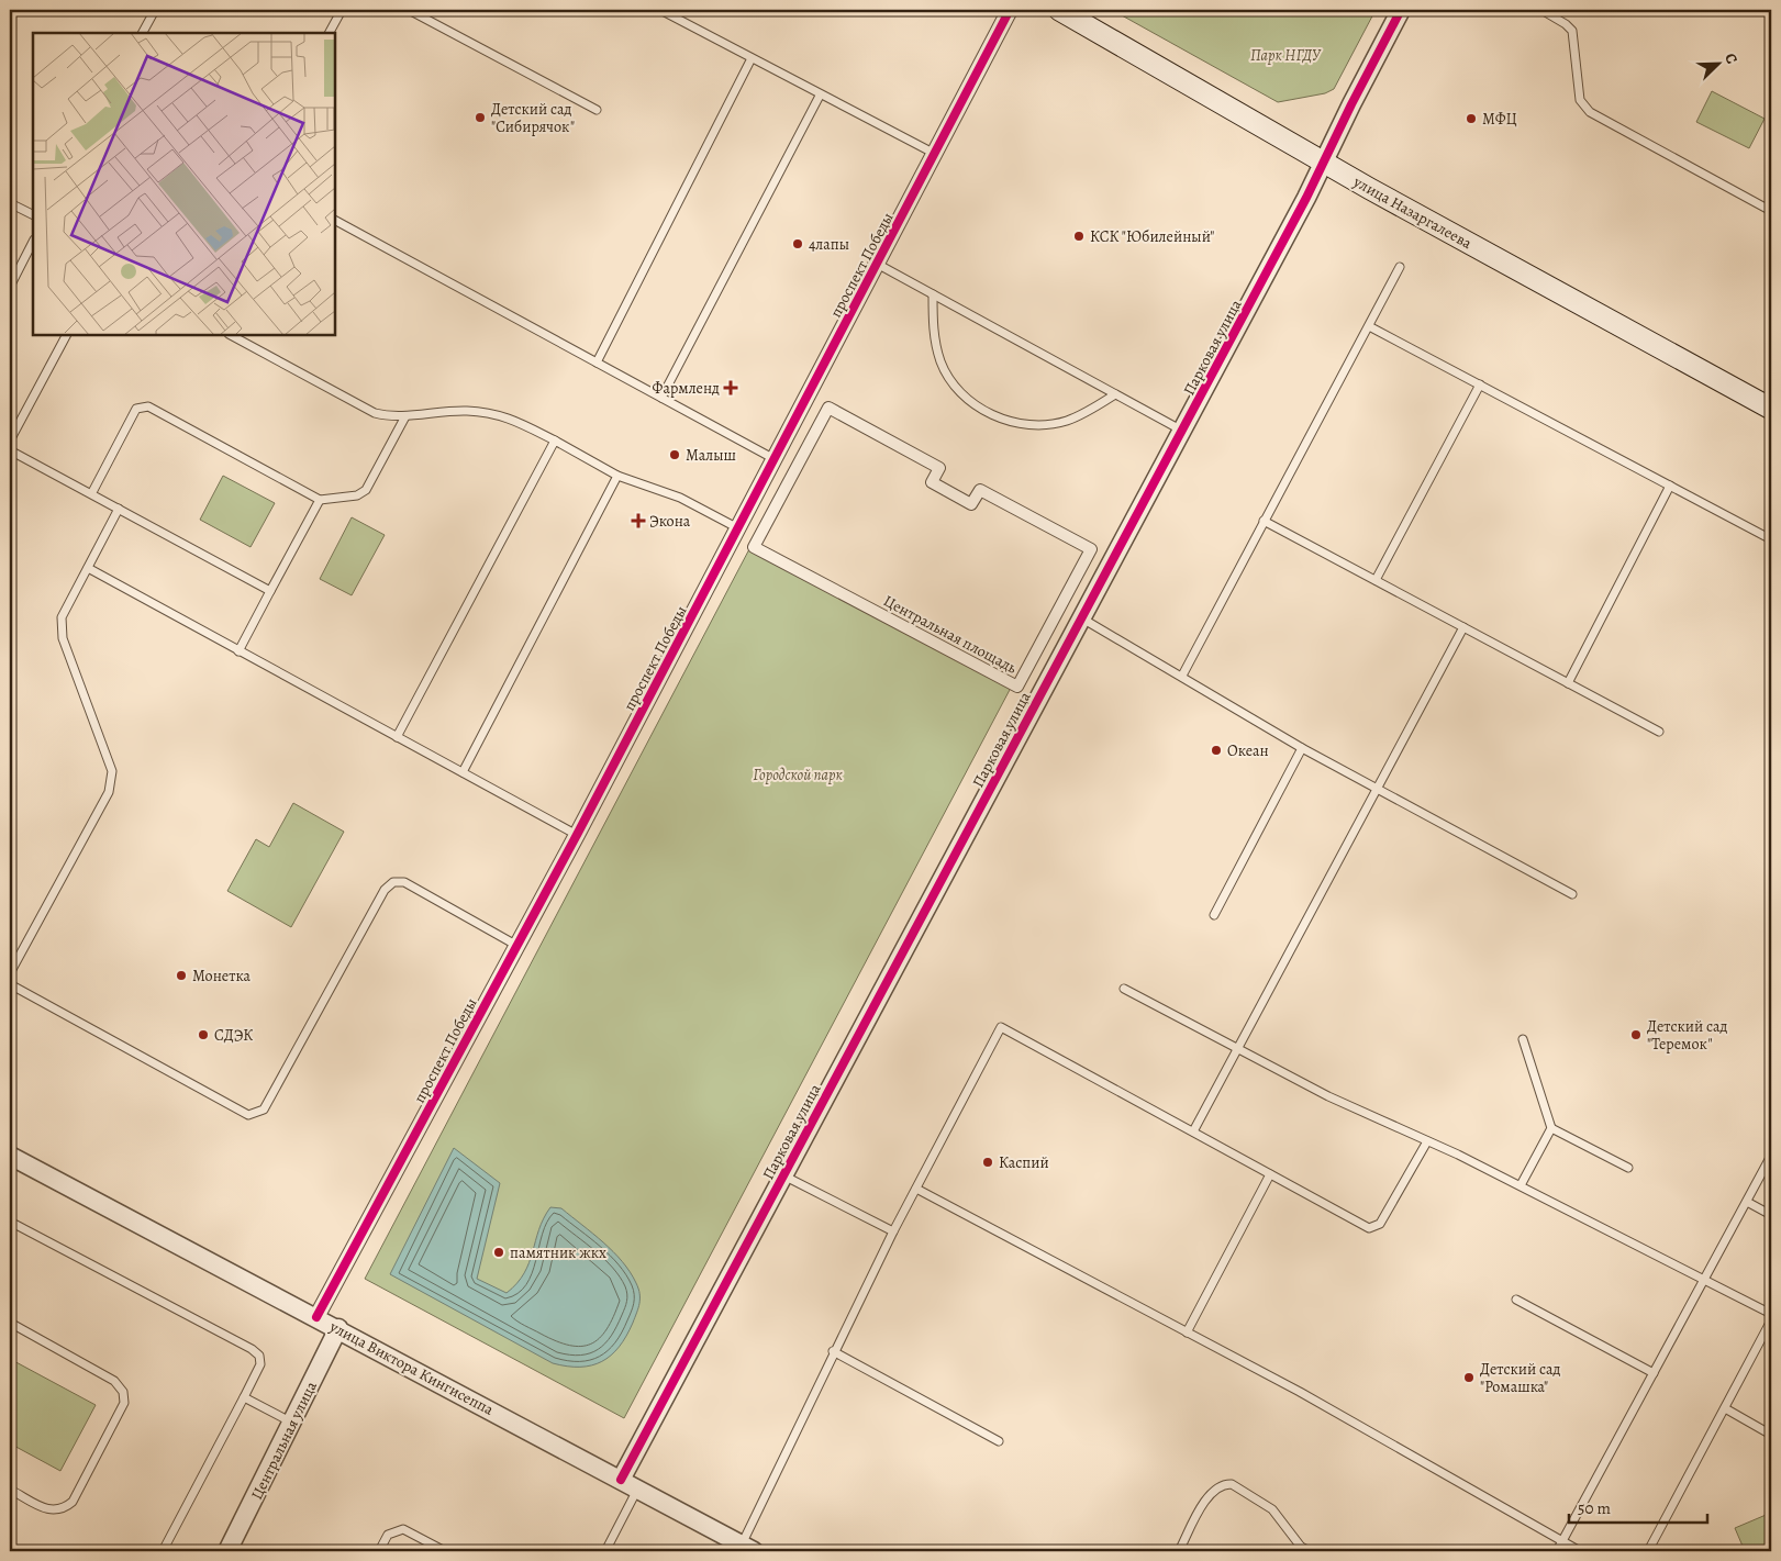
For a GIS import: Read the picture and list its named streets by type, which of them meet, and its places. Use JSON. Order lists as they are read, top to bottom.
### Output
{
  "streets": {
    "main road": ["улица Назаргалеева"],
    "street": [
      "проспект Победы",
      "Парковая улица",
      "Центральная площадь",
      "улица Виктора Кингисеппа",
      "Центральная улица"
    ]
  },
  "crossings": [
    ["улица Назаргалеева", "Парковая улица"],
    ["проспект Победы", "улица Виктора Кингисеппа"],
    ["Парковая улица", "улица Виктора Кингисеппа"],
    ["улица Виктора Кингисеппа", "Центральная улица"]
  ],
  "parks": ["Парк НГДУ", "Городской парк"],
  "places": {
    "other": [
      "Детский сад \"Сибирячок\"",
      "МФЦ",
      "КСК \"Юбилейный\"",
      "4лапы",
      "Малыш",
      "Океан",
      "Монетка",
      "СДЭК",
      "Детский сад \"Теремок\"",
      "Каспий",
      "памятник жкх",
      "Детский сад \"Ромашка\""
    ],
    "health": ["Фармленд", "Экона"]
  },
  "scale_bar": "50 m",
  "north": "top right"
}
